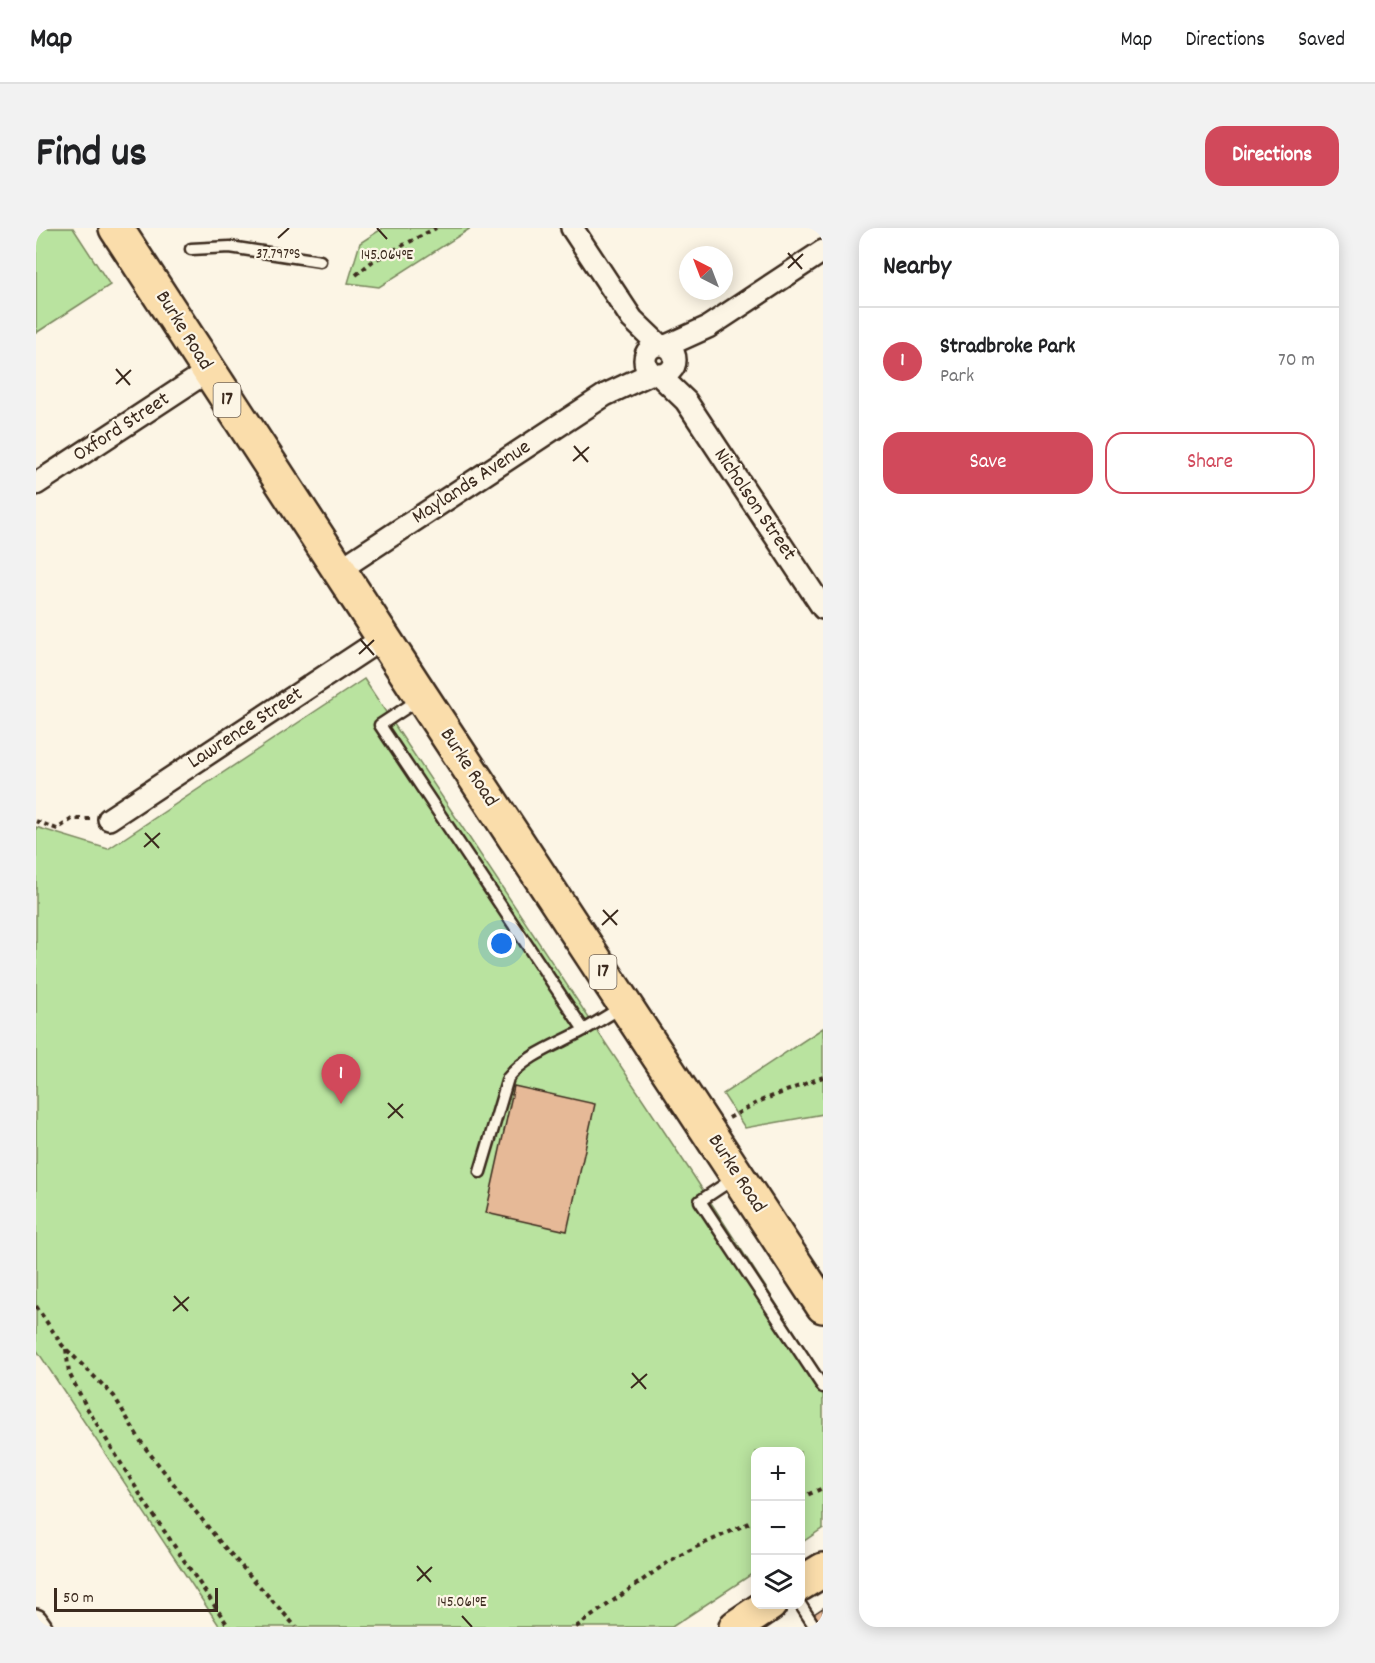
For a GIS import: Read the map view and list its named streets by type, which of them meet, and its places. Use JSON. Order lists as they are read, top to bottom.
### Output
{
  "streets": {
    "main road": ["Burke Road", "17"],
    "street": [
      "Oxford Street",
      "Maylands Avenue",
      "Nicholson Street",
      "Lawrence Street"
    ]
  },
  "crossings": [
    ["Burke Road", "Oxford Street"],
    ["Burke Road", "Maylands Avenue"],
    ["Burke Road", "Lawrence Street"],
    ["Maylands Avenue", "Nicholson Street"]
  ],
  "scale_bar": "50 m",
  "north": "top left",
  "page": {
    "header": "Map",
    "nav": ["Map", "Directions", "Saved"],
    "title": "Find us",
    "buttons": [
      "Directions",
      ["Save", "Share"]
    ],
    "heading": "Nearby",
    "list": [
      {
        "mark": "1",
        "name": "Stradbroke Park",
        "note": "Park",
        "value": "70 m"
      }
    ],
    "pins": "1",
    "map_buttons": ["+", "−"],
    "scale": "50 m"
  },
  "coordinates": ["37.797°S", "145.064°E", "145.061°E"]
}
